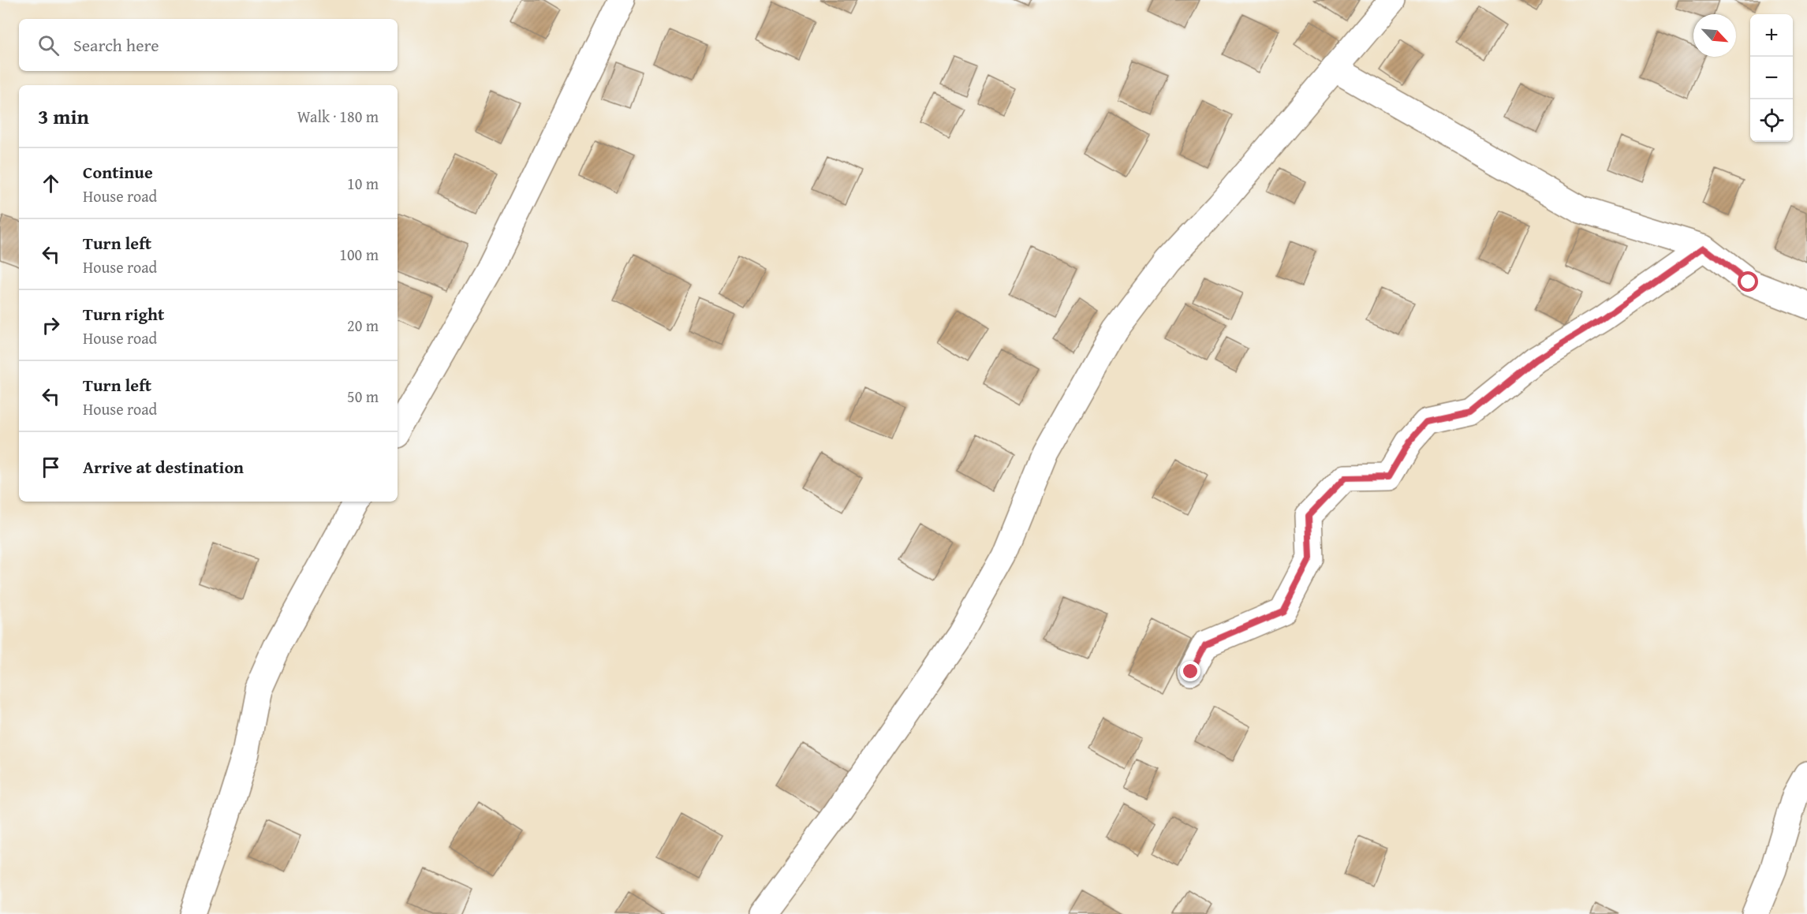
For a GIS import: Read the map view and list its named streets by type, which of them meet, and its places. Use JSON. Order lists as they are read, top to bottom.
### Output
{
  "north": "bottom right",
  "page": {
    "map_buttons": ["+", "−"],
    "search": "Search here",
    "heading": ["3 min", "Walk · 180 m"],
    "list": [
      ["Continue", "House road", "10 m"],
      ["Turn left", "House road", "100 m"],
      ["Turn right", "House road", "20 m"],
      ["Turn left", "House road", "50 m"],
      "Arrive at destination"
    ]
  }
}
